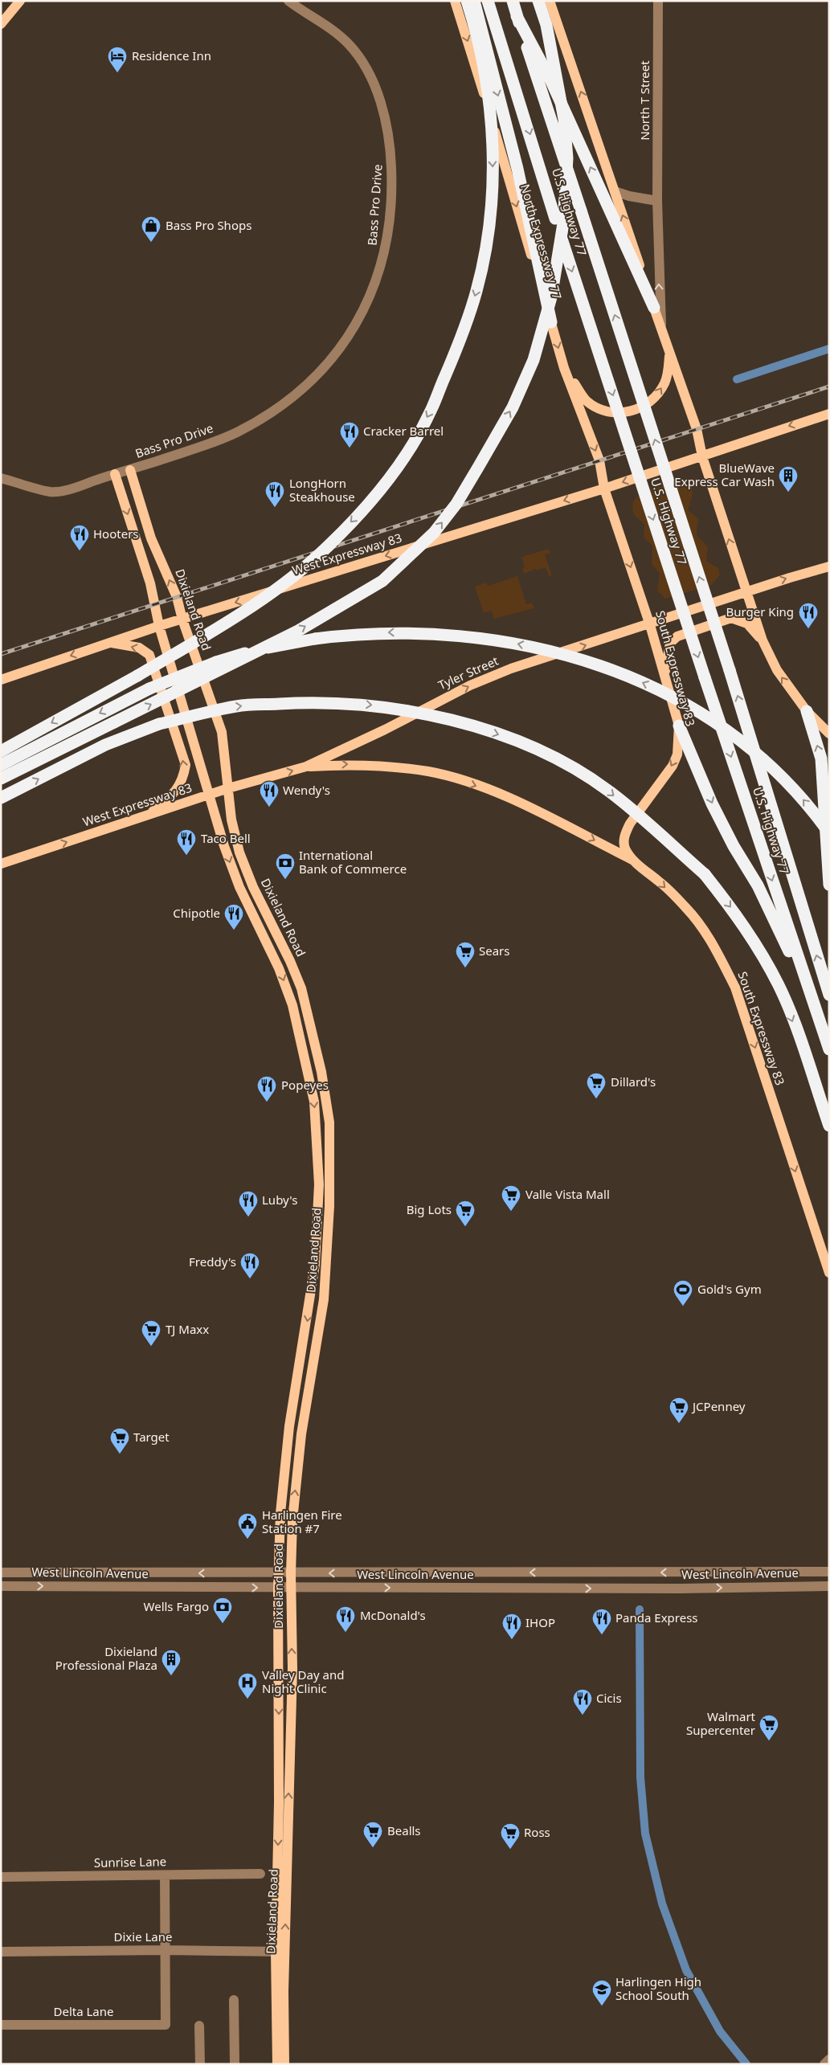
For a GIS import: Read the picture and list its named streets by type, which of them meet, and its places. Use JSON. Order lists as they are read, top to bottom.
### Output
{
  "streets": {
    "highway": ["U.S. Highway 77"],
    "main road": [
      "North Expressway 77",
      "West Expressway 83",
      "Dixieland Road",
      "South Expressway 83",
      "Tyler Street"
    ],
    "street": [
      "North T Street",
      "Bass Pro Drive",
      "West Lincoln Avenue",
      "Sunrise Lane",
      "Dixie Lane",
      "Delta Lane"
    ]
  },
  "crossings": [
    ["Bass Pro Drive", "Dixieland Road"],
    ["North Expressway 77", "West Expressway 83"],
    ["North Expressway 77", "South Expressway 83"],
    ["West Expressway 83", "Dixieland Road"],
    ["West Expressway 83", "South Expressway 83"],
    ["West Expressway 83", "Tyler Street"],
    ["Dixieland Road", "West Lincoln Avenue"],
    ["Dixieland Road", "Dixie Lane"],
    ["South Expressway 83", "Tyler Street"],
    ["Dixie Lane", "Delta Lane"]
  ],
  "one_way": [
    "North T Street",
    "North Expressway 77",
    "South Expressway 83",
    "Tyler Street"
  ],
  "places": {
    "hotel": ["Residence Inn"],
    "shop": ["Bass Pro Shops"],
    "restaurant": [
      "Cracker Barrel",
      "LongHorn Steakhouse",
      "Hooters",
      "Burger King",
      "Wendy's",
      "Taco Bell",
      "Chipotle",
      "Popeyes",
      "Luby's",
      "Freddy's",
      "McDonald's",
      "Panda Express",
      "IHOP",
      "Cicis"
    ],
    "building": ["BlueWave Express Car Wash", "Dixieland Professional Plaza"],
    "bank": ["International Bank of Commerce", "Wells Fargo"],
    "supermarket": [
      "Sears",
      "Dillard's",
      "Valle Vista Mall",
      "Big Lots",
      "TJ Maxx",
      "JCPenney",
      "Target",
      "Walmart Supercenter",
      "Bealls",
      "Ross"
    ],
    "sports": ["Gold's Gym"],
    "public building": ["Harlingen Fire Station #7"],
    "hospital": ["Valley Day and Night Clinic"],
    "school or university": ["Harlingen High School South"]
  }
}
